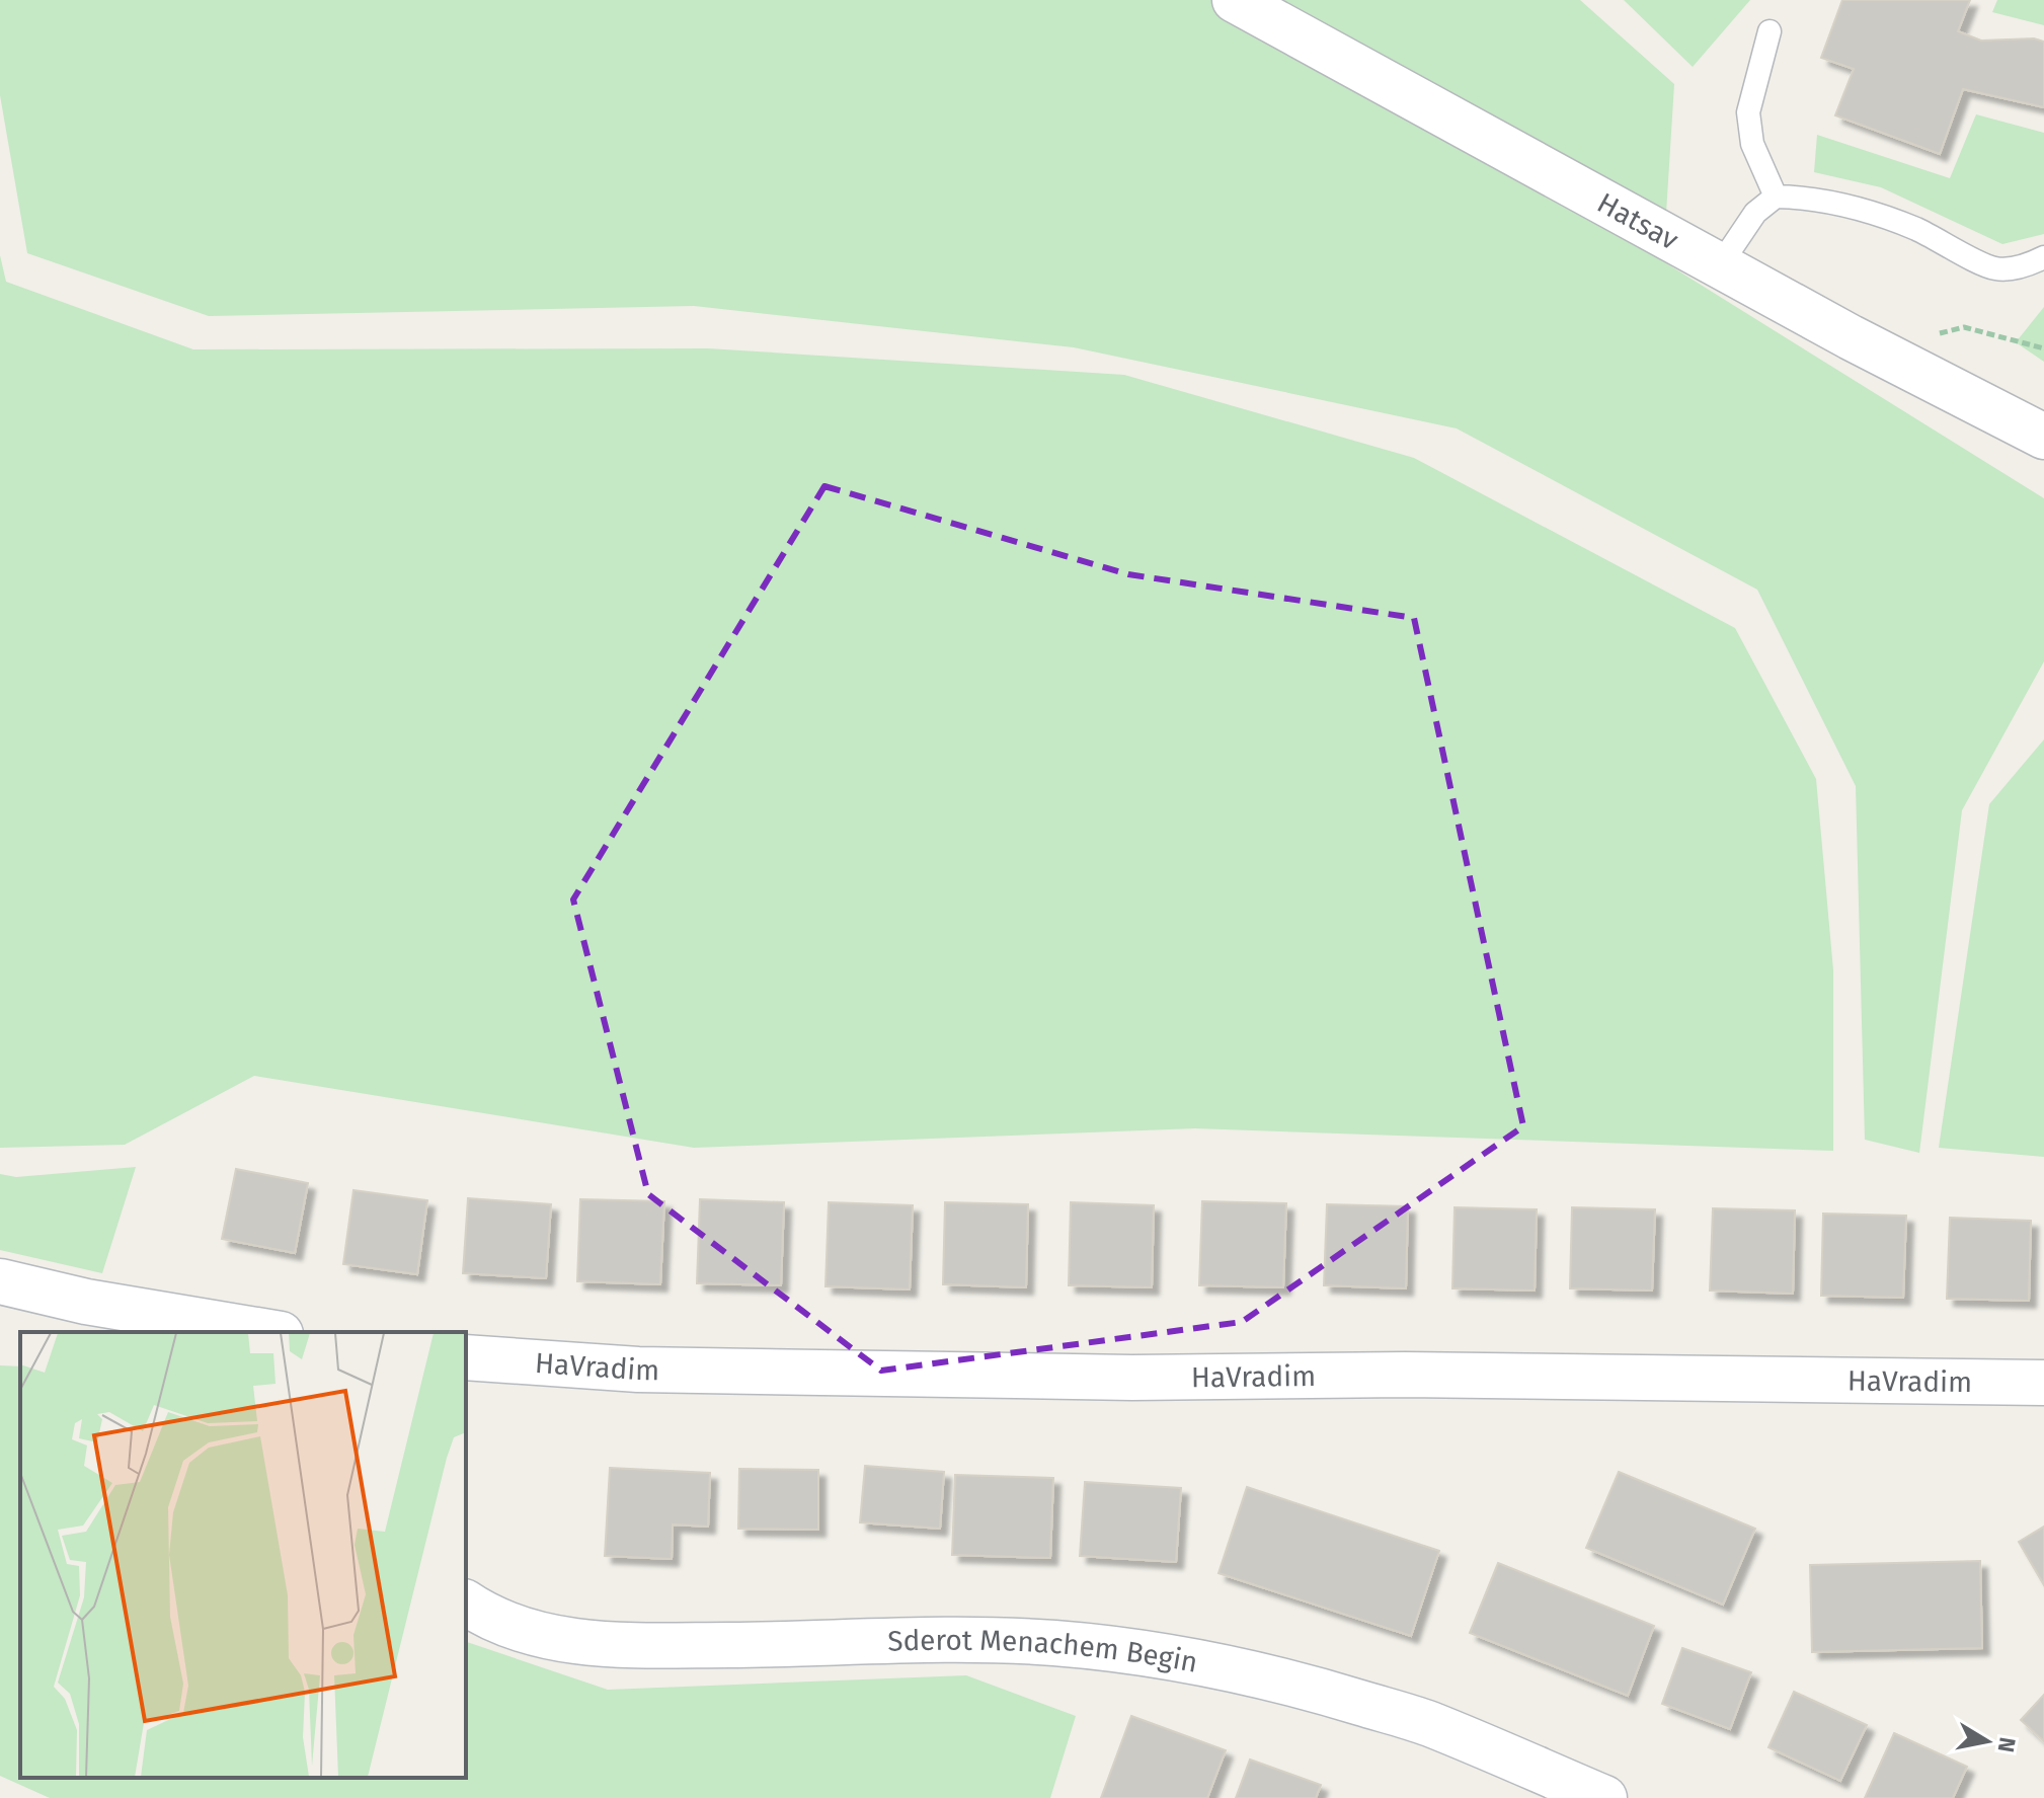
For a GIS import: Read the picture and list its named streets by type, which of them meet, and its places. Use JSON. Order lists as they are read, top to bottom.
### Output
{
  "streets": {
    "street": ["Hatsav", "HaVradim", "Sderot Menachem Begin"]
  },
  "north": "right"
}
